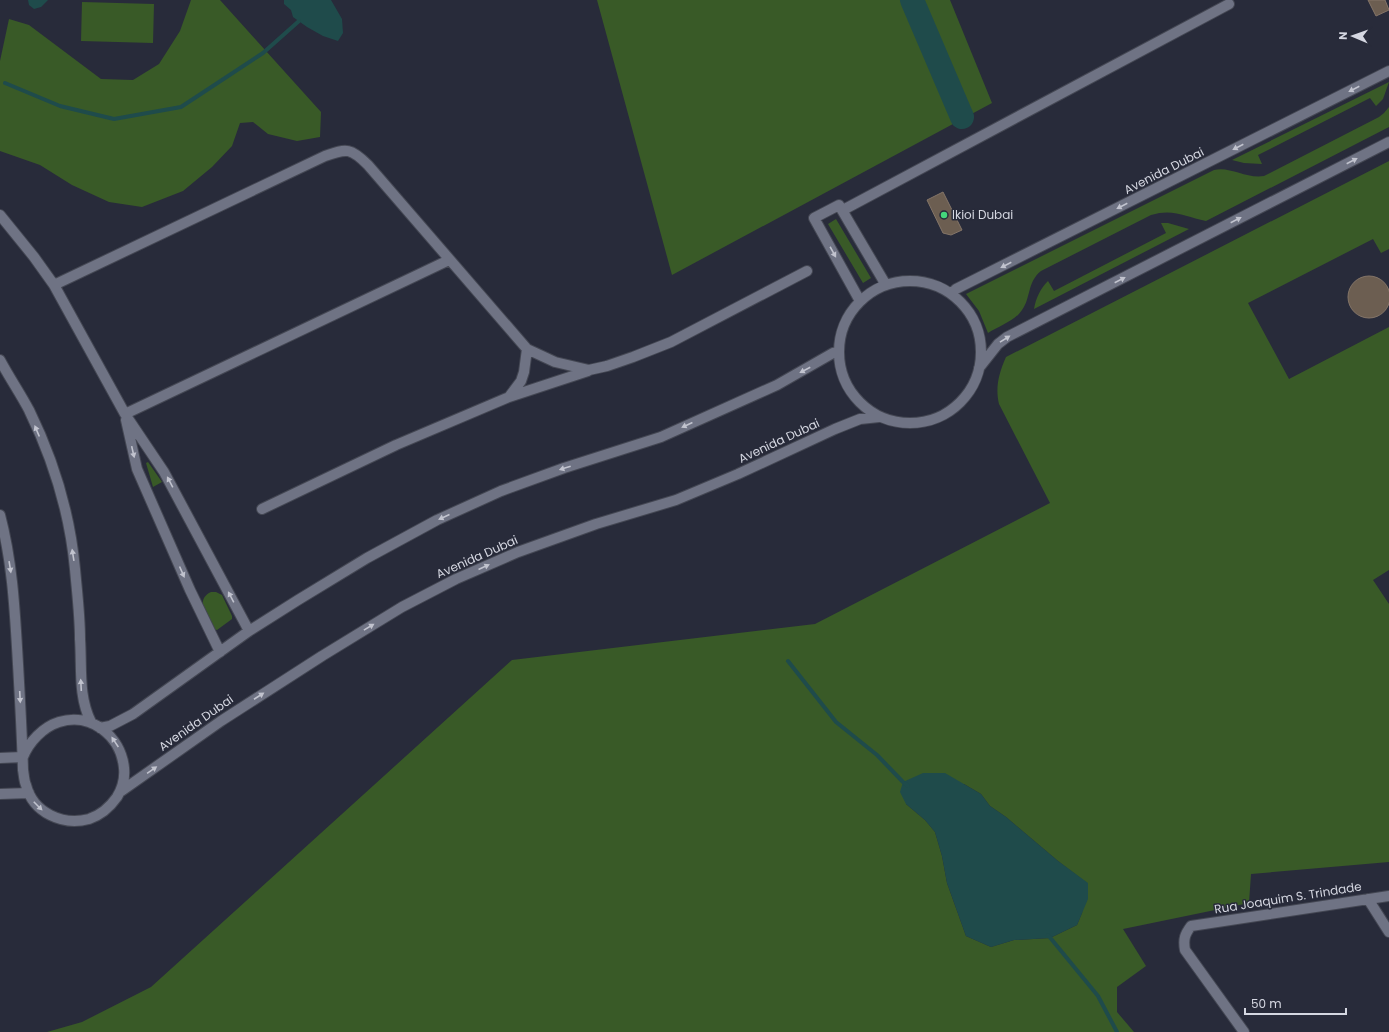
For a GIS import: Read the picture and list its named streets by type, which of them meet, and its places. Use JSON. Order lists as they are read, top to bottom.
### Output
{
  "streets": {
    "street": ["Avenida Dubai", "Rua Joaquim S. Trindade"]
  },
  "places": ["Ikioi Dubai"],
  "scale_bar": "50 m",
  "north": "left"
}
